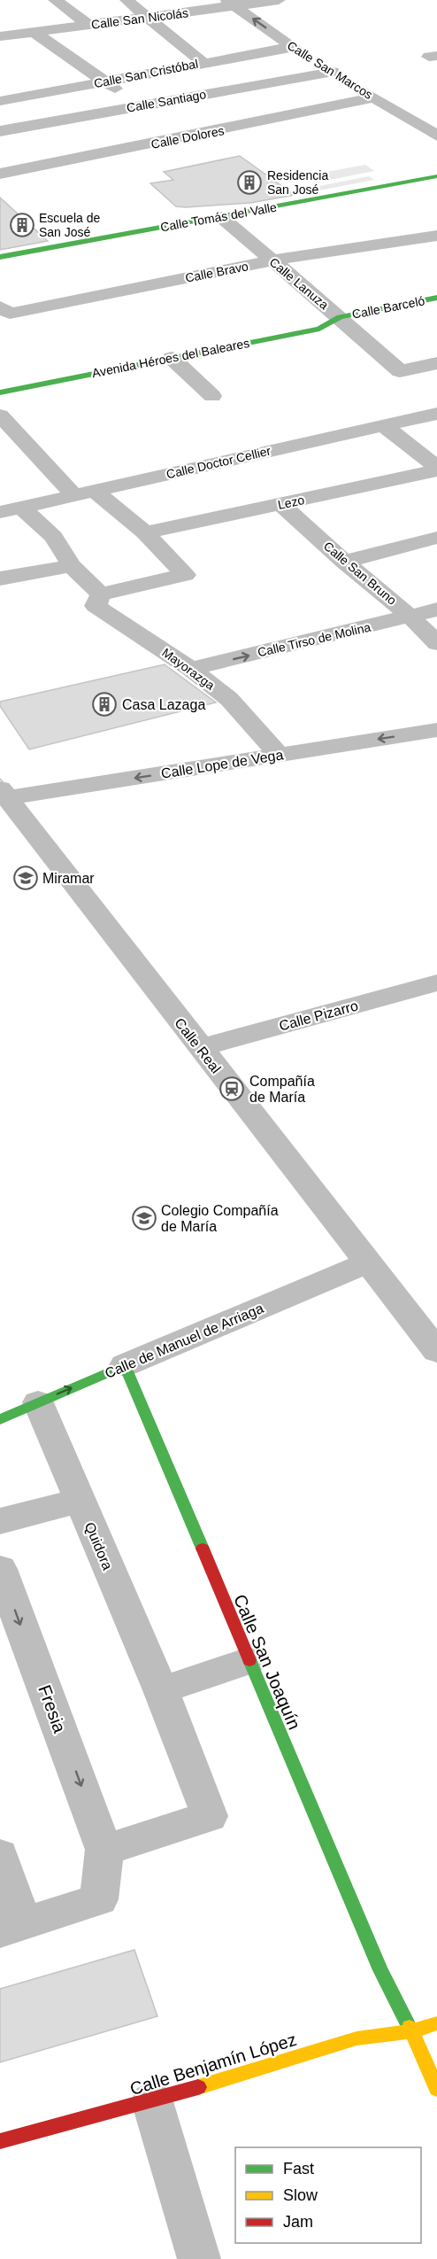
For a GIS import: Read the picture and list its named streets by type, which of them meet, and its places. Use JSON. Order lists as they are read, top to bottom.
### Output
{
  "streets": {
    "street": [
      "Calle San Nicolás",
      "Calle San Marcos",
      "Calle San Cristóbal",
      "Calle Santiago",
      "Calle Dolores",
      "Calle Tomás del Valle",
      "Calle Bravo",
      "Calle Lanuza",
      "Calle Barceló",
      "Avenida Héroes del Baleares",
      "Calle Doctor Cellier",
      "Lezo",
      "Calle San Bruno",
      "Calle Tirso de Molina",
      "Mayorazga",
      "Calle Lope de Vega",
      "Calle Pizarro",
      "Calle Real",
      "Calle de Manuel de Arriaga",
      "Quidora",
      "Calle San Joaquín",
      "Fresia",
      "Calle Benjamín López"
    ]
  },
  "crossings": [
    ["Calle San Nicolás", "Calle San Marcos"],
    ["Calle San Marcos", "Calle San Cristóbal"],
    ["Calle San Marcos", "Calle Santiago"],
    ["Calle San Marcos", "Calle Dolores"],
    ["Calle Tomás del Valle", "Calle Lanuza"],
    ["Calle Bravo", "Calle Lanuza"],
    ["Calle Lanuza", "Calle Barceló"],
    ["Calle Lanuza", "Avenida Héroes del Baleares"],
    ["Calle Barceló", "Avenida Héroes del Baleares"],
    ["Lezo", "Calle San Bruno"],
    ["Calle San Bruno", "Calle Tirso de Molina"],
    ["Calle Tirso de Molina", "Mayorazga"],
    ["Mayorazga", "Calle Lope de Vega"],
    ["Calle Lope de Vega", "Calle Real"],
    ["Calle Pizarro", "Calle Real"],
    ["Calle Real", "Calle de Manuel de Arriaga"],
    ["Calle de Manuel de Arriaga", "Quidora"],
    ["Calle de Manuel de Arriaga", "Calle San Joaquín"],
    ["Quidora", "Fresia"],
    ["Calle San Joaquín", "Calle Benjamín López"]
  ],
  "one_way": ["Calle Tirso de Molina", "Fresia"],
  "places": {
    "building": ["Residencia San José", "Escuela de San José", "Casa Lazaga"],
    "school or university": ["Miramar", "Colegio Compañía de María"],
    "station": ["Compañía de María"]
  },
  "legend": ["Fast", "Slow", "Jam"]
}
